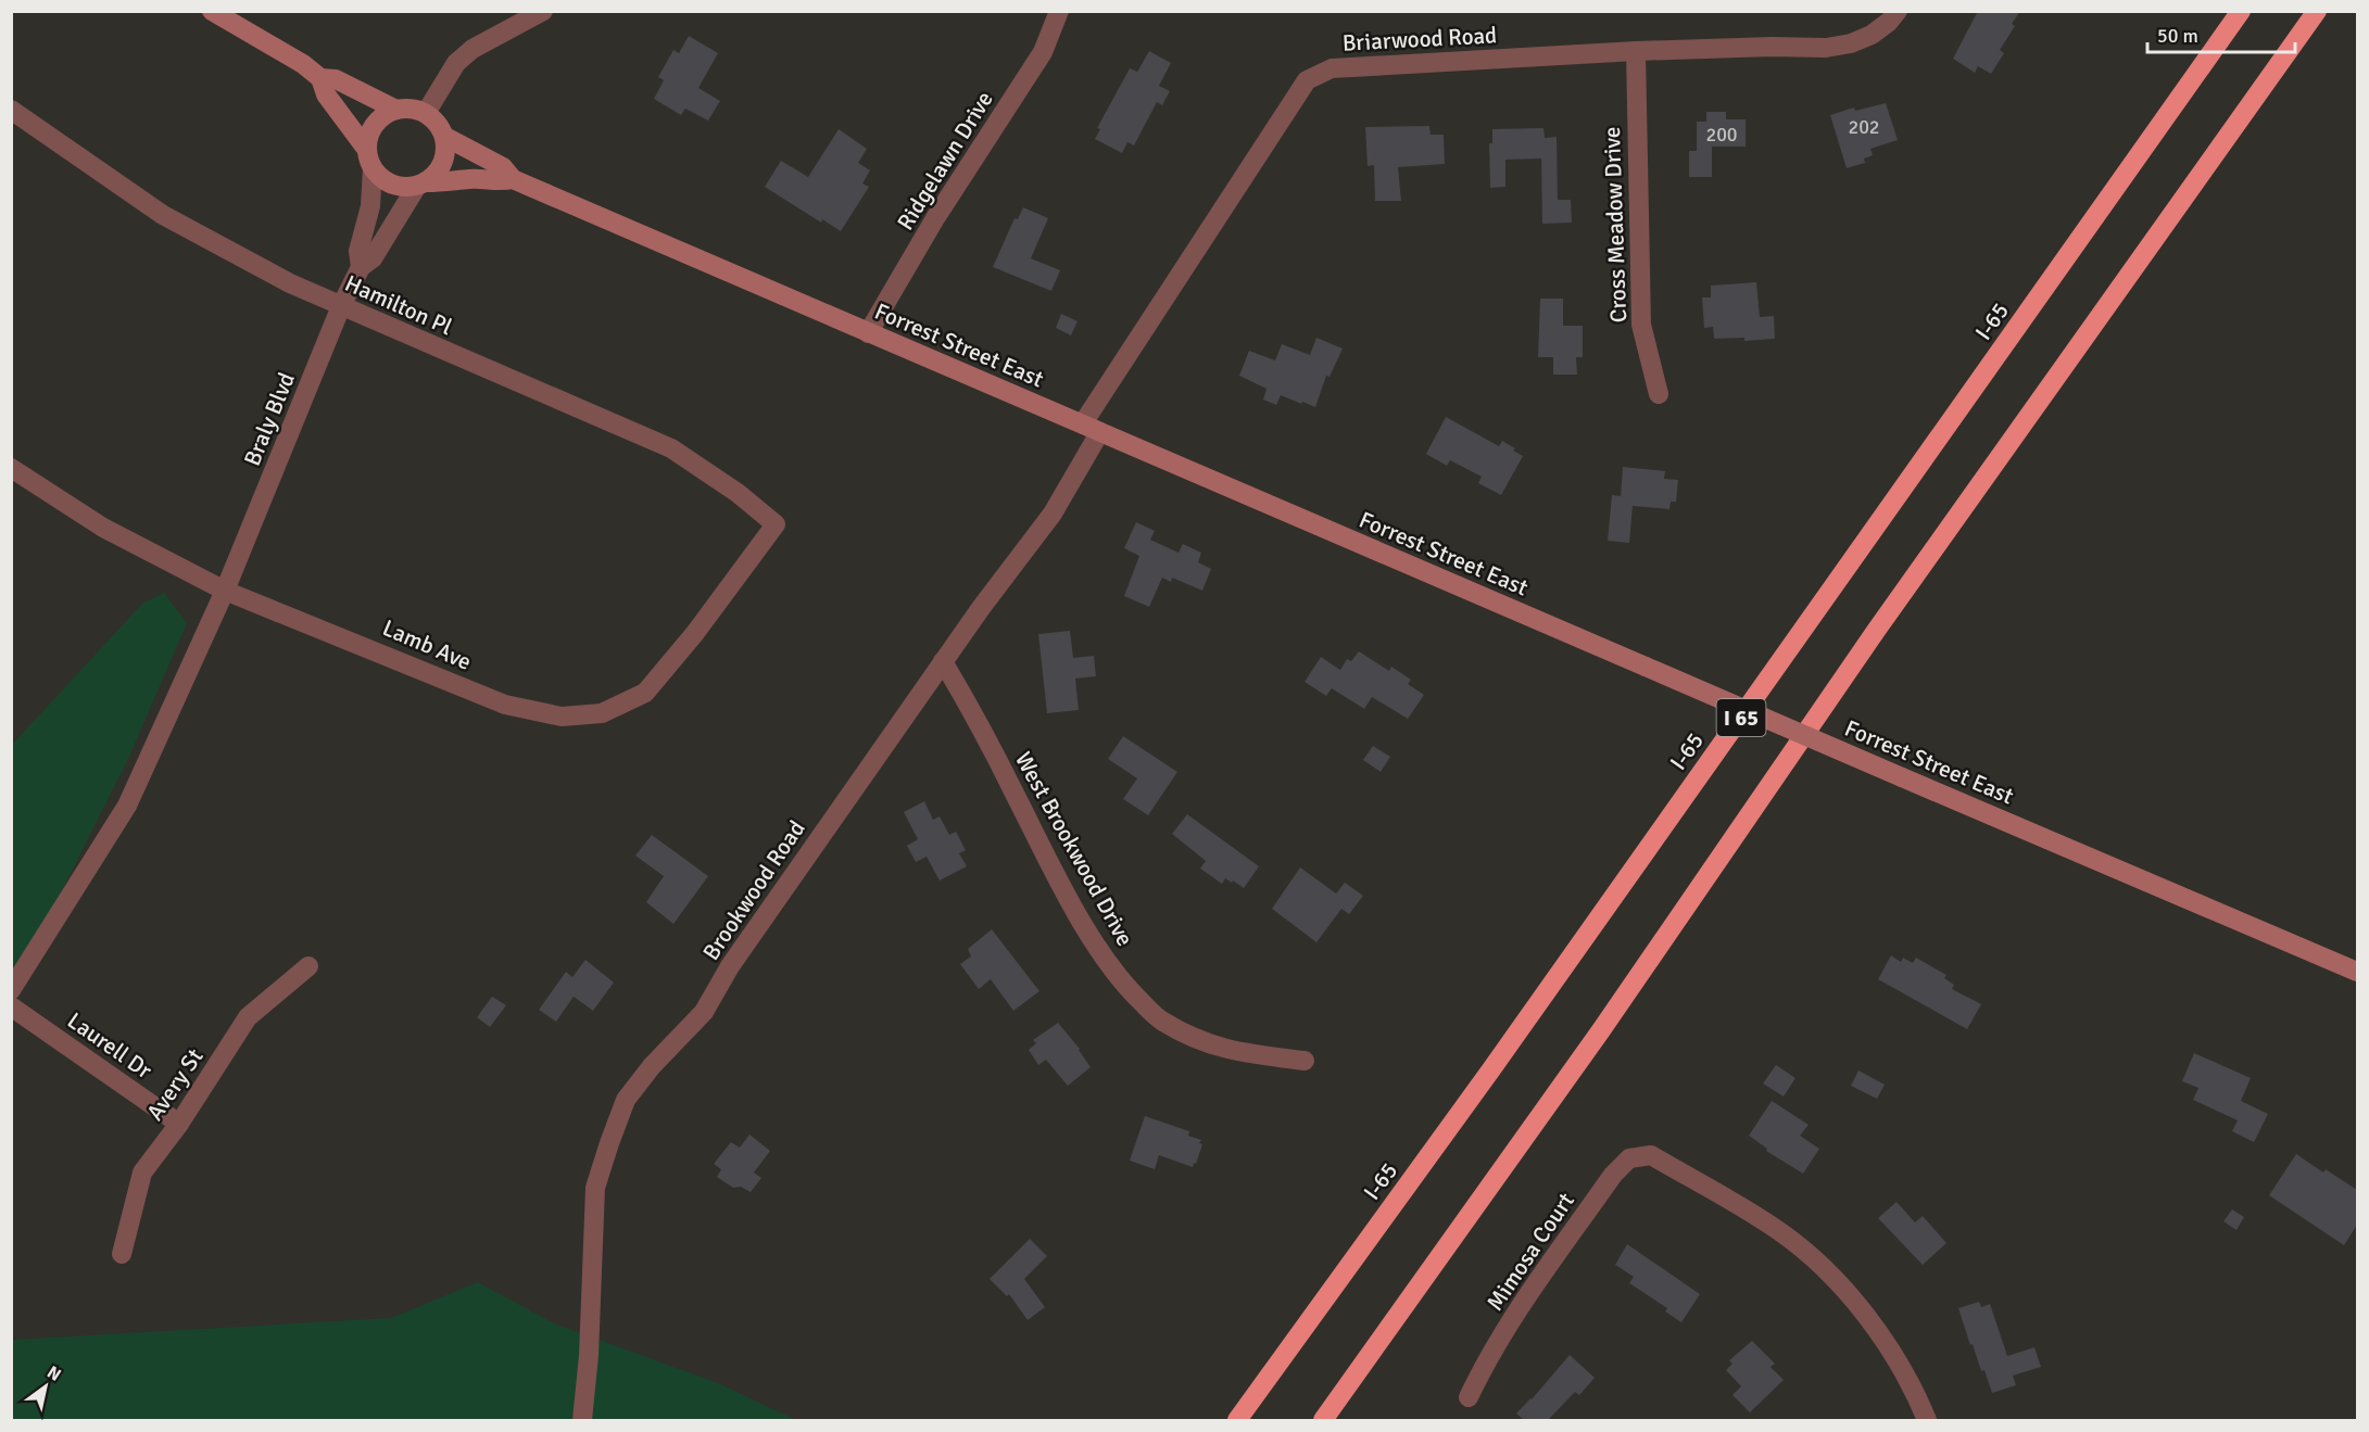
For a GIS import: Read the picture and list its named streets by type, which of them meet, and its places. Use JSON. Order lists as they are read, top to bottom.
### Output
{
  "streets": {
    "highway": ["I-65", "I 65"],
    "street": [
      "Briarwood Road",
      "Ridgelawn Drive",
      "Cross Meadow Drive",
      "Hamilton Pl",
      "Forrest Street East",
      "Braly Blvd",
      "Lamb Ave",
      "West Brookwood Drive",
      "Brookwood Road",
      "Laurell Dr",
      "Avery St",
      "Mimosa Court"
    ]
  },
  "crossings": [
    ["Briarwood Road", "Cross Meadow Drive"],
    ["Briarwood Road", "Forrest Street East"],
    ["Briarwood Road", "Brookwood Road"],
    ["Ridgelawn Drive", "Forrest Street East"],
    ["Hamilton Pl", "Braly Blvd"],
    ["Hamilton Pl", "Lamb Ave"],
    ["Forrest Street East", "Brookwood Road"],
    ["Braly Blvd", "Lamb Ave"],
    ["West Brookwood Drive", "Brookwood Road"],
    ["Laurell Dr", "Avery St"]
  ],
  "house_numbers": ["202", "200"],
  "scale_bar": "50 m",
  "north": "top right"
}
